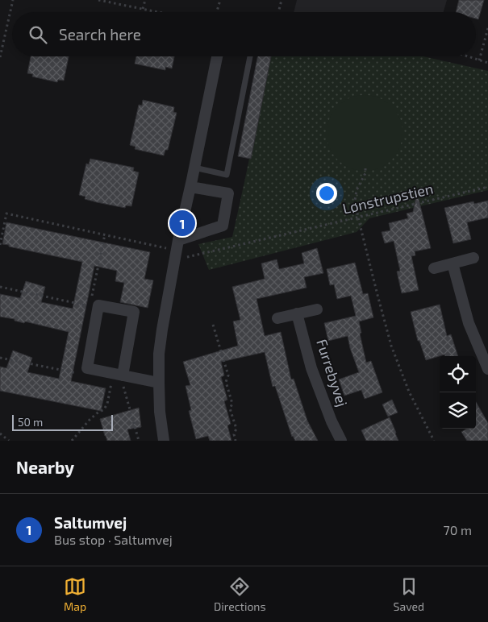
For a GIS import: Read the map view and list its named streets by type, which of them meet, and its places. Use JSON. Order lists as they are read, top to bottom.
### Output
{
  "streets": {
    "street": ["Furrebyvej"],
    "path": ["Lønstrupstien"]
  },
  "scale_bar": "50 m",
  "page": {
    "search": "Search here",
    "pins": "1",
    "scale": "50 m",
    "heading": "Nearby",
    "list": [
      {
        "mark": "1",
        "name": "Saltumvej",
        "note": "Bus stop · Saltumvej",
        "value": "70 m"
      }
    ],
    "nav": ["Map", "Directions", "Saved"]
  }
}
